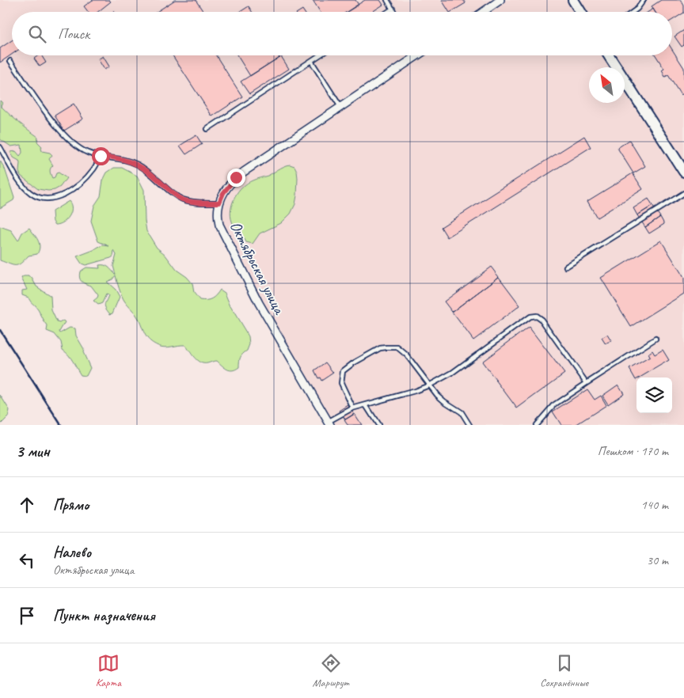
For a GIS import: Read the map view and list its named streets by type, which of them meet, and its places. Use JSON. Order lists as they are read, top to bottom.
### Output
{
  "streets": {
    "street": ["Октябрьская улица"]
  },
  "north": "top left",
  "page": {
    "search": "Поиск",
    "heading": ["3 мин", "Пешком · 170 m"],
    "list": [
      ["Прямо", "140 m"],
      ["Налево", "Октябрьская улица", "30 m"],
      "Пункт назначения"
    ],
    "nav": ["Карта", "Маршрут", "Сохранённые"]
  }
}
